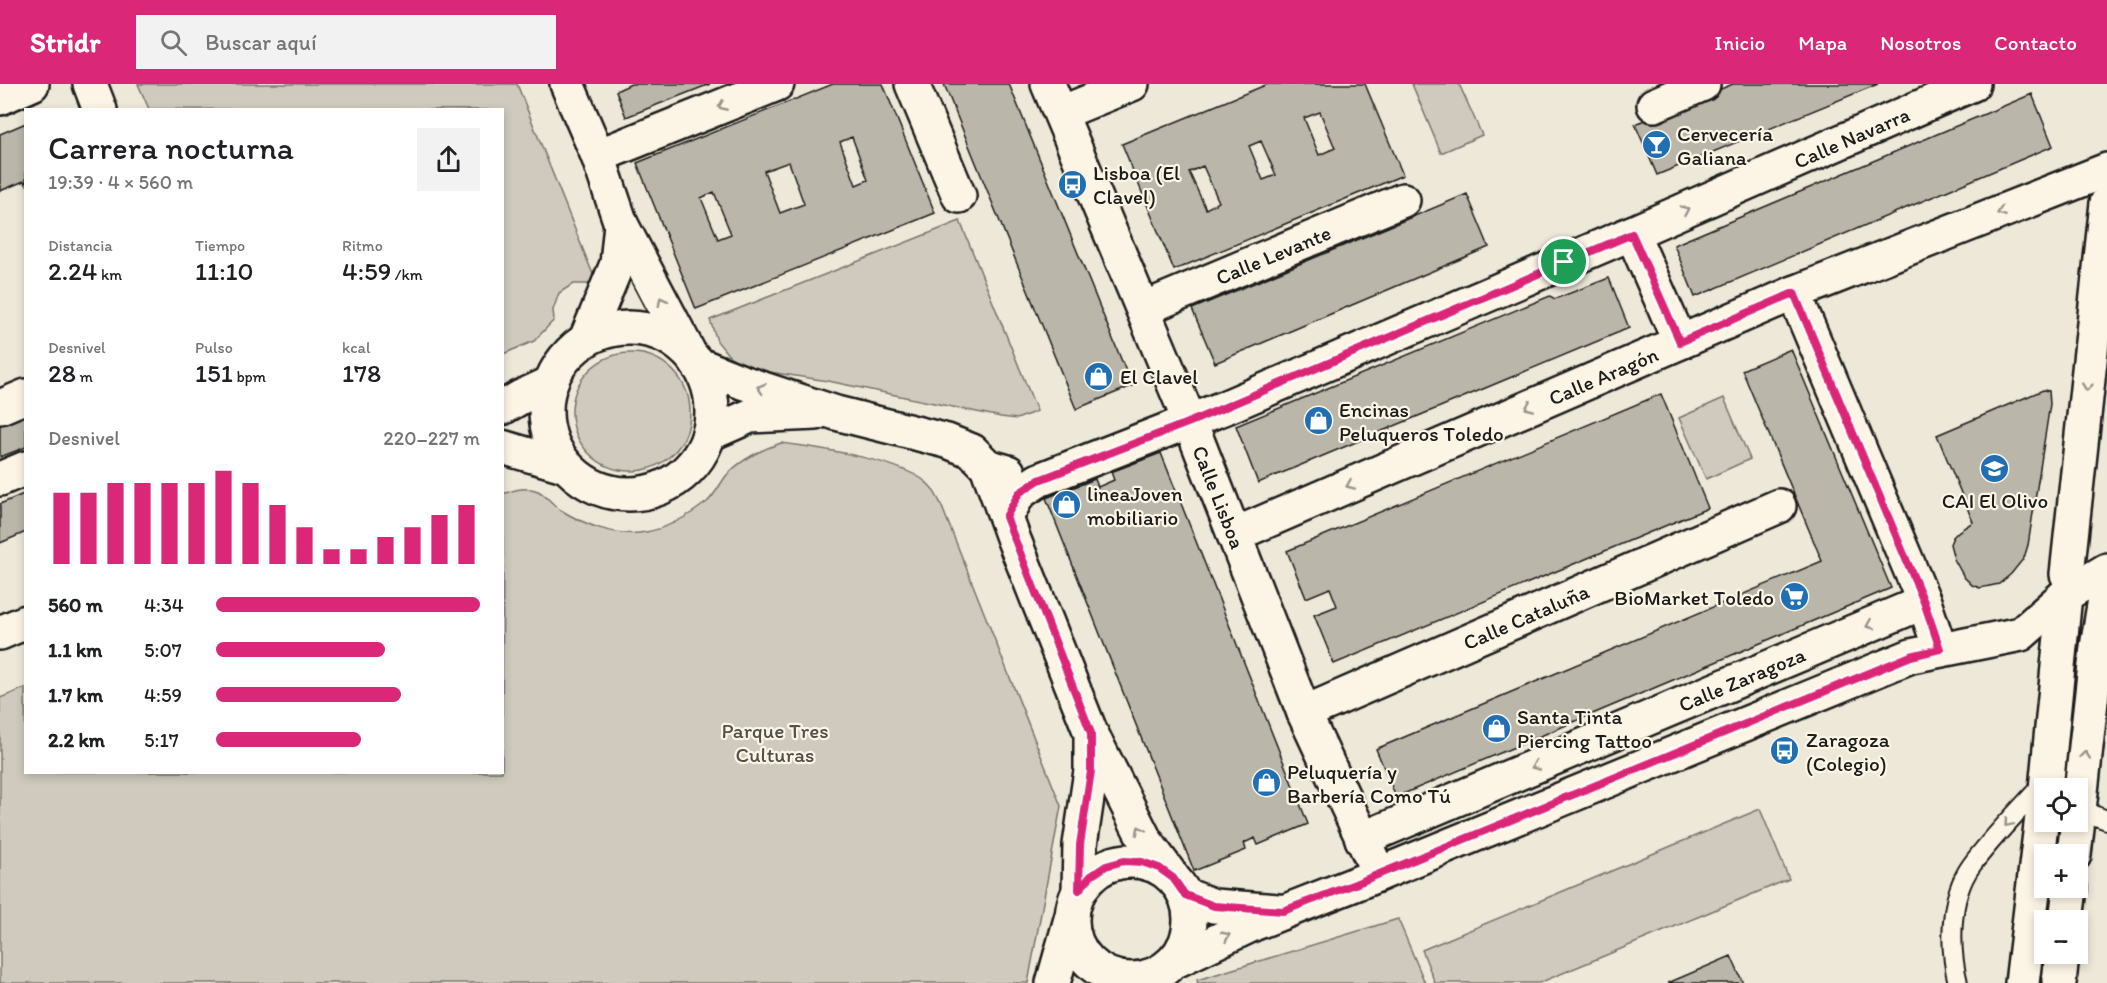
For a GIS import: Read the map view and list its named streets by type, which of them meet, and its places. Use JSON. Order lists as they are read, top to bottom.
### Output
{
  "streets": {
    "street": [
      "Calle Navarra",
      "Calle Levante",
      "Calle Aragón",
      "Calle Lisboa",
      "Calle Cataluña",
      "Calle Zaragoza"
    ]
  },
  "crossings": [
    ["Calle Navarra", "Calle Lisboa"],
    ["Calle Levante", "Calle Lisboa"],
    ["Calle Aragón", "Calle Lisboa"],
    ["Calle Lisboa", "Calle Cataluña"],
    ["Calle Lisboa", "Calle Zaragoza"]
  ],
  "one_way": ["Calle Aragón"],
  "parks": ["Parque Tres Culturas"],
  "places": {
    "bar": ["Cervecería Galiana"],
    "bus stop": ["Lisboa (El Clavel)", "Zaragoza (Colegio)"],
    "shop": [
      "El Clavel",
      "Encinas Peluqueros Toledo",
      "lineaJoven mobiliario",
      "Santa Tinta Piercing Tattoo",
      "Peluquería y Barbería Como Tú"
    ],
    "school or university": ["CAI El Olivo"],
    "supermarket": ["BioMarket Toledo"]
  },
  "page": {
    "header": "Stridr",
    "search": "Buscar aquí",
    "nav": [
      "Inicio",
      "Mapa",
      "Nosotros",
      "Contacto"
    ],
    "heading": ["Carrera nocturna", "19:39 · 4 × 560 m"],
    "stats": [
      ["Distancia", "2.24 km"],
      ["Tiempo", "11:10"],
      ["Ritmo", "4:59 /km"],
      ["Desnivel", "28 m"],
      ["Pulso", "151 bpm"],
      ["kcal", "178"]
    ],
    "chart": ["Desnivel", "220–227 m"],
    "list": [
      {
        "name": "560 m",
        "note": "4:34"
      },
      {
        "name": "1.1 km",
        "note": "5:07"
      },
      {
        "name": "1.7 km",
        "note": "4:59"
      },
      {
        "name": "2.2 km",
        "note": "5:17"
      }
    ],
    "map_buttons": ["+", "−"]
  }
}
